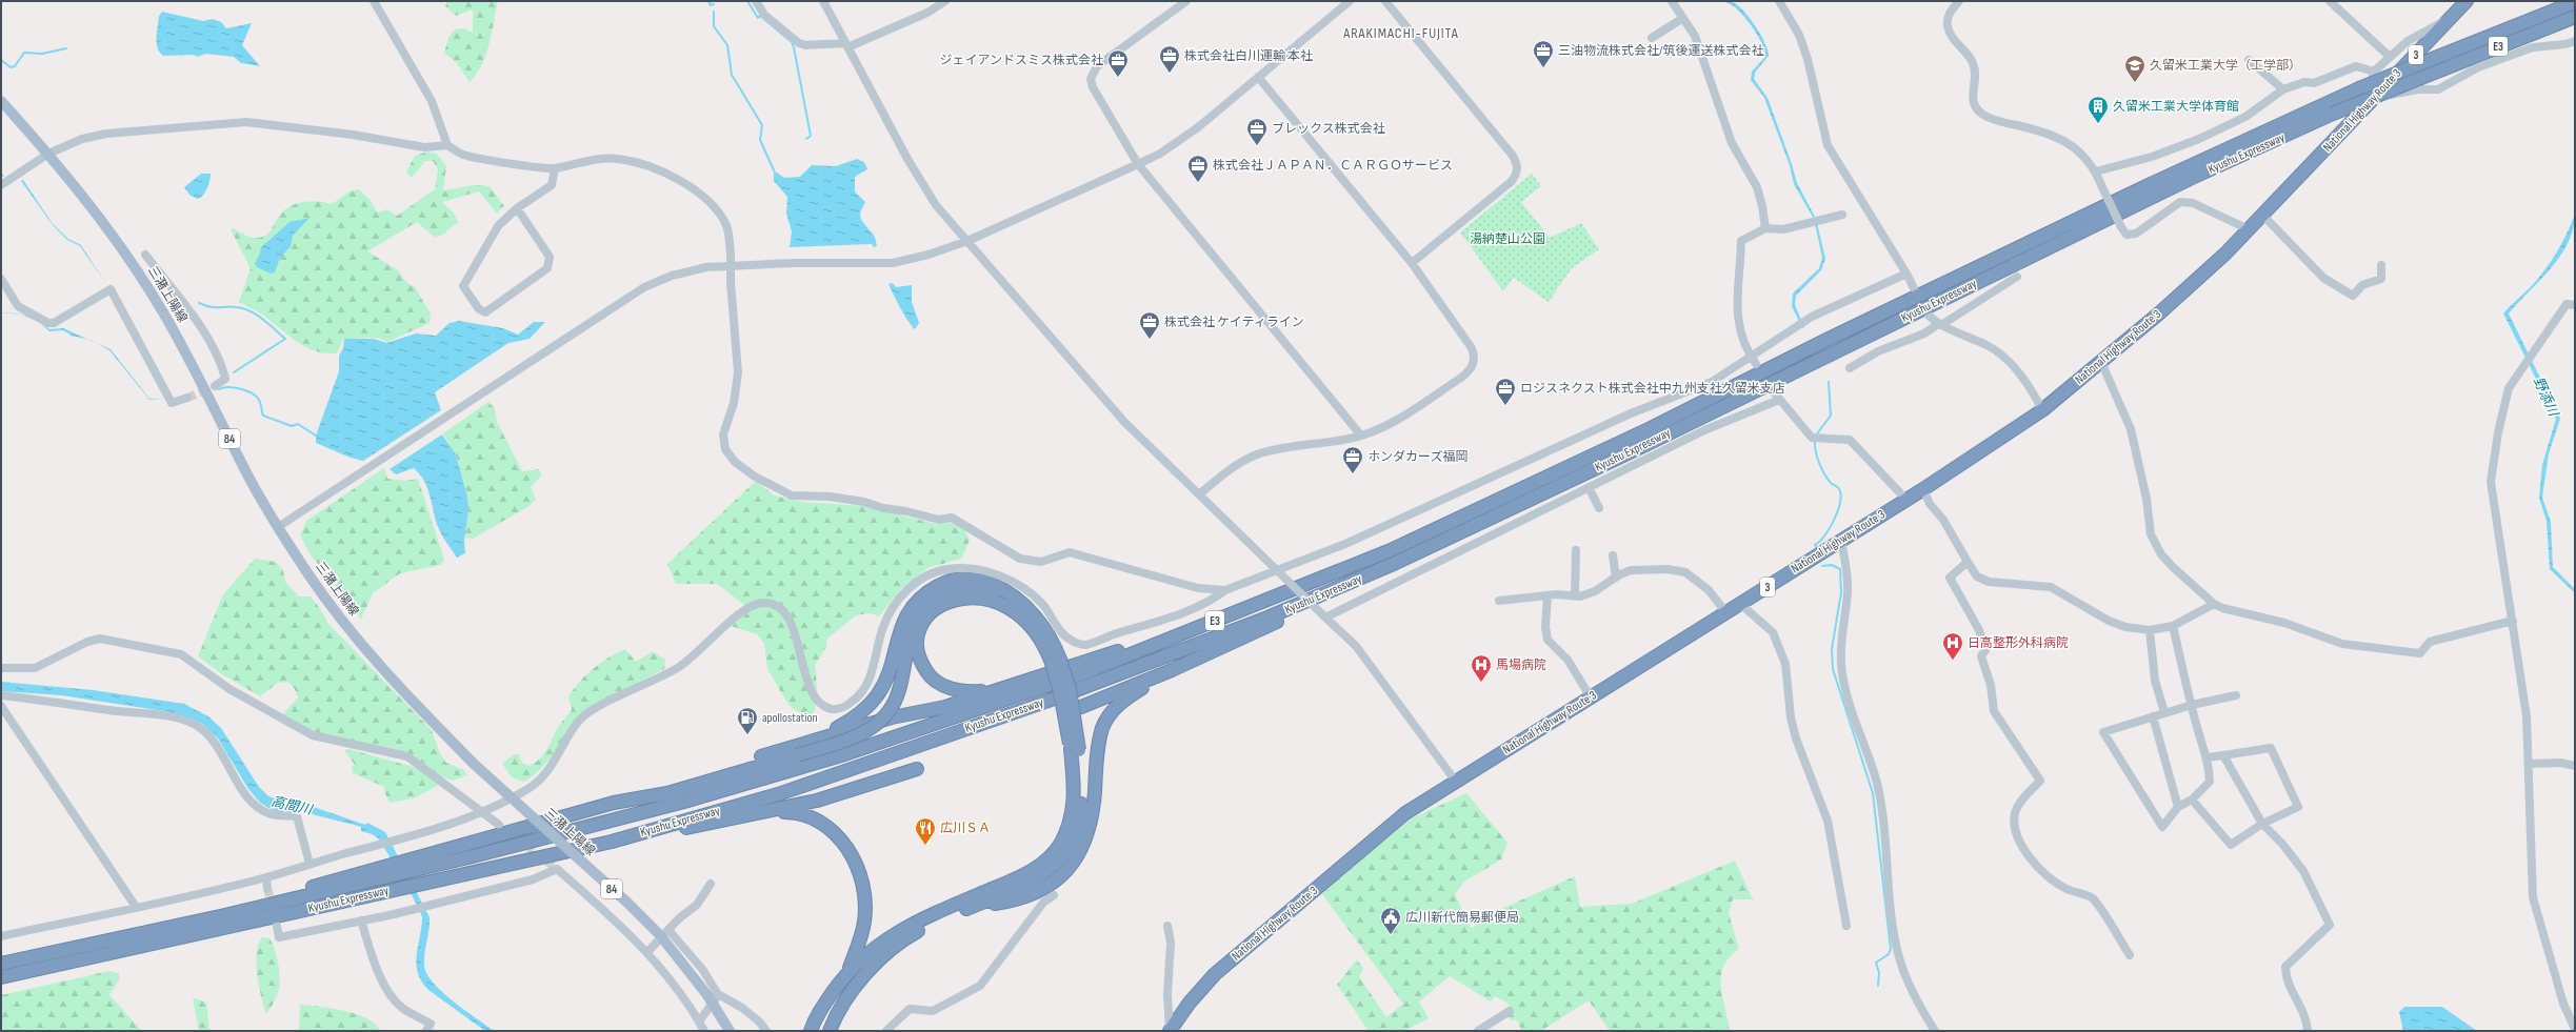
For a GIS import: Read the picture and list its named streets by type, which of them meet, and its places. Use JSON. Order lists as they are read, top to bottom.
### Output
{
  "streets": {
    "highway": [
      "E3",
      "3",
      "National Highway Route 3",
      "Kyushu Expressway"
    ],
    "main road": ["三潴上陽線", "84"]
  },
  "districts": ["ARAKIMACHI-FUJITA"],
  "water": ["野添川", "高間川"],
  "parks": ["湯納楚山公園"],
  "places": {
    "office": [
      "三油物流株式会社/筑後運送株式会社",
      "株式会社白川運輸 本社",
      "ジェイアンドスミス株式会社",
      "ブレックス株式会社",
      "株式会社ＪＡＰＡＮ．ＣＡＲＧＯサービス",
      "株式会社 ケイティライン",
      "ロジスネクスト株式会社中九州支社久留米支店",
      "ホンダカーズ福岡"
    ],
    "school or university": ["久留米工業大学（工学部）"],
    "building": ["久留米工業大学体育館"],
    "hospital": ["日高整形外科病院", "馬場病院"],
    "fuel station": ["apollostation"],
    "restaurant": ["広川ＳＡ"],
    "public building": ["広川新代簡易郵便局"]
  }
}
